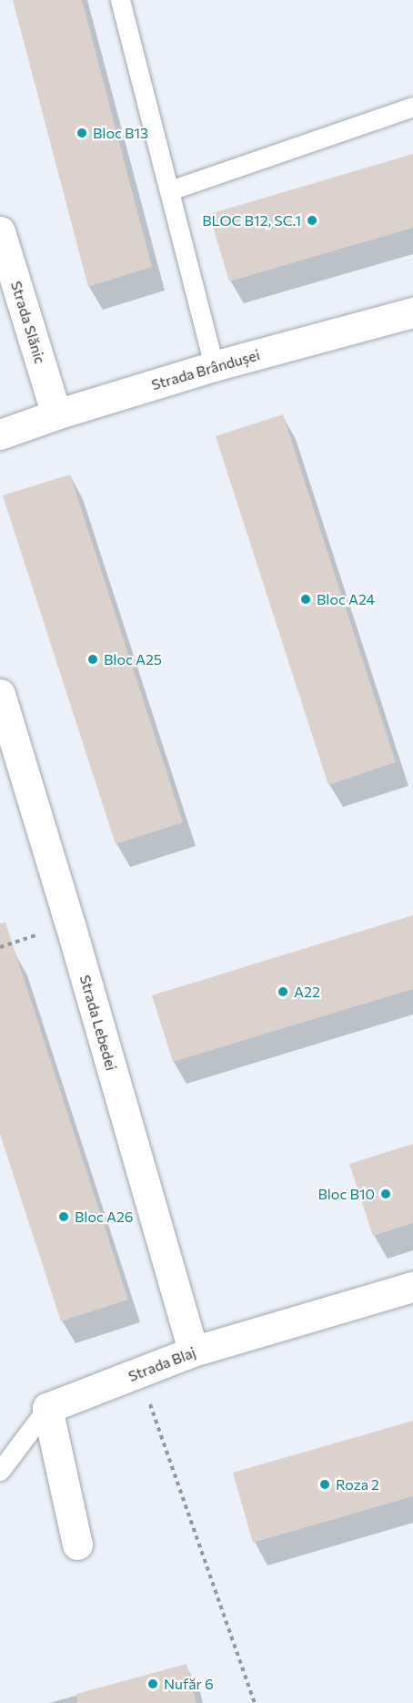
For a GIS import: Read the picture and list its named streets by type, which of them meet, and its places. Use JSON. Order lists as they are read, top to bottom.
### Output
{
  "streets": {
    "street": [
      "Strada Slănic",
      "Strada Brândușei",
      "Strada Lebedei",
      "Strada Blaj"
    ]
  },
  "crossings": [
    ["Strada Slănic", "Strada Brândușei"],
    ["Strada Lebedei", "Strada Blaj"]
  ],
  "places": [
    "Bloc B13",
    "BLOC B12, SC.1",
    "Bloc A24",
    "Bloc A25",
    "A22",
    "Bloc B10",
    "Bloc A26",
    "Roza 2",
    "Nufăr 6"
  ]
}
